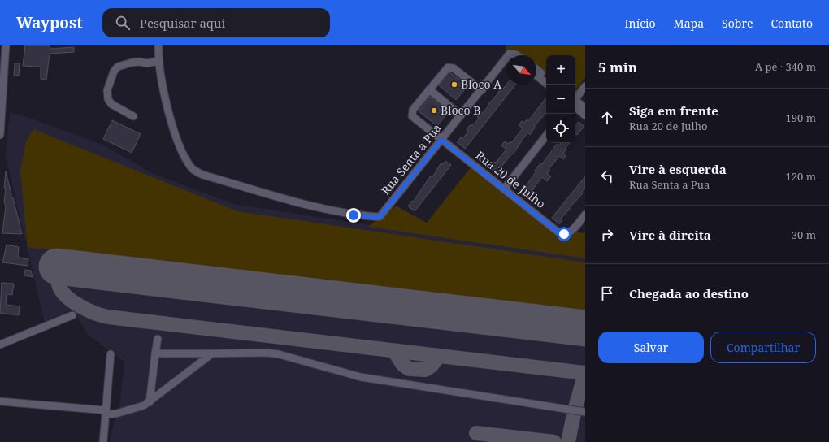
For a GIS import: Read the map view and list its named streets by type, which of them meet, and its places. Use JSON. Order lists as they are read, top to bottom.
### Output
{
  "streets": {
    "street": ["Rua Senta a Pua", "Rua 20 de Julho"]
  },
  "crossings": [
    ["Rua Senta a Pua", "Rua 20 de Julho"]
  ],
  "places": ["Bloco A", "Bloco B"],
  "north": "bottom right",
  "page": {
    "header": "Waypost",
    "search": "Pesquisar aqui",
    "nav": [
      "Início",
      "Mapa",
      "Sobre",
      "Contato"
    ],
    "heading": ["5 min", "A pé · 340 m"],
    "map_buttons": ["+", "−"],
    "list": [
      ["Siga em frente", "Rua 20 de Julho", "190 m"],
      ["Vire à esquerda", "Rua Senta a Pua", "120 m"],
      ["Vire à direita", "30 m"],
      "Chegada ao destino"
    ],
    "buttons": ["Salvar", "Compartilhar"]
  }
}
